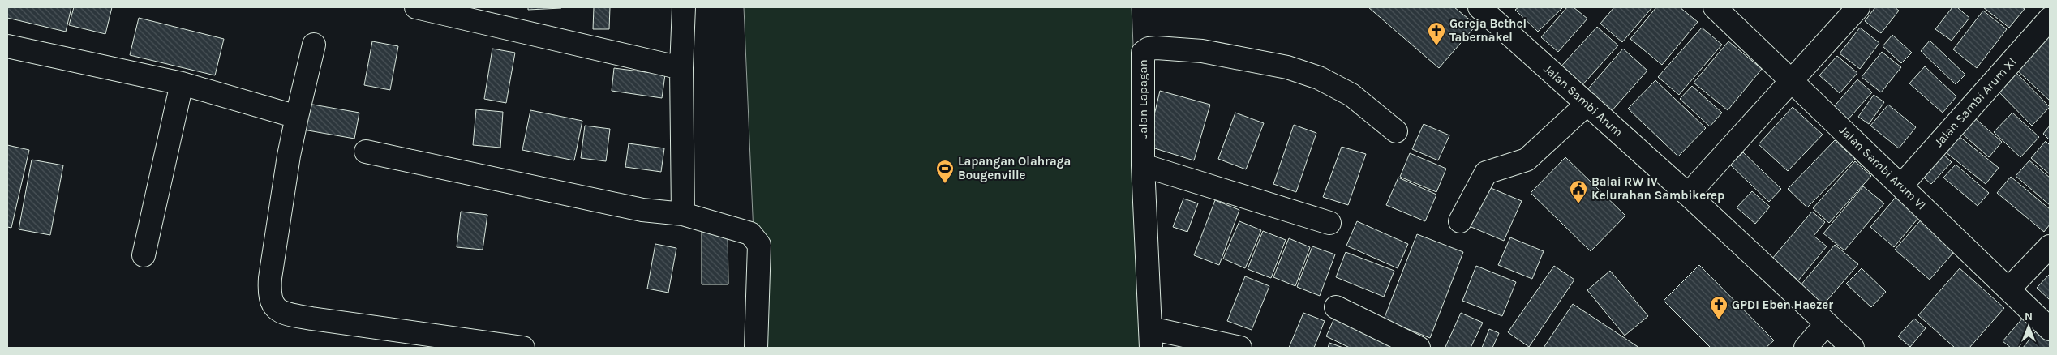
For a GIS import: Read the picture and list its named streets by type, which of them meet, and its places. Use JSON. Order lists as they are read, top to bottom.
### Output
{
  "streets": {
    "street": [
      "Jalan Lapagan",
      "Jalan Sambi Arum",
      "Jalan Sambi Arum XI",
      "Jalan Sambi Arum VI"
    ]
  },
  "crossings": [
    ["Jalan Sambi Arum XI", "Jalan Sambi Arum VI"]
  ],
  "places": {
    "church": ["Gereja Bethel Tabernakel", "GPDI Eben Haezer"],
    "sports": ["Lapangan Olahraga Bougenville"],
    "public building": ["Balai RW IV Kelurahan Sambikerep"]
  },
  "north": "top"
}
